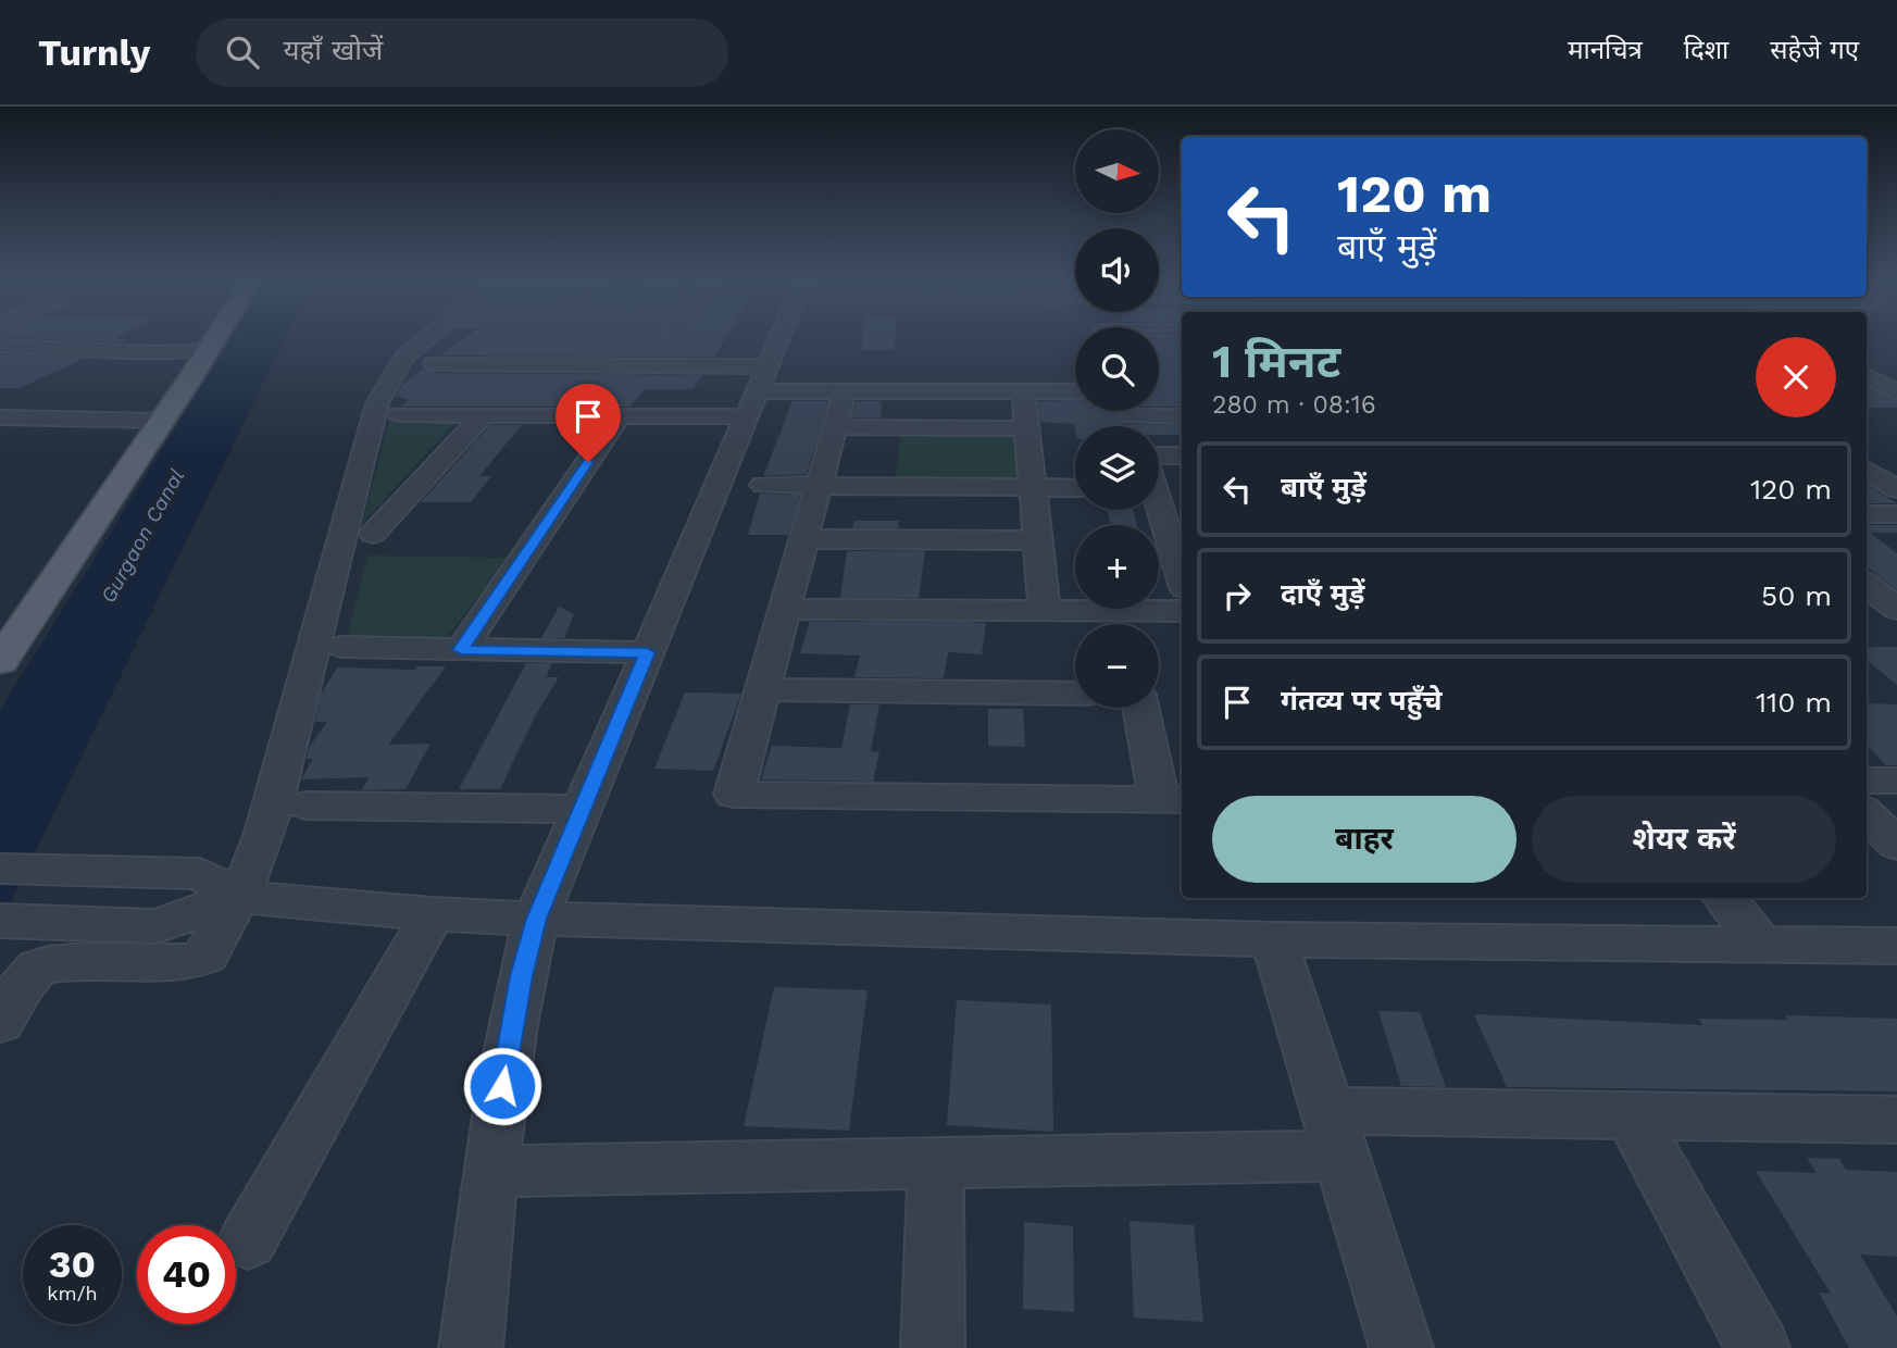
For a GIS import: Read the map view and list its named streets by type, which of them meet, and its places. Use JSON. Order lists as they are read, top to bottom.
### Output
{
  "water": ["Gurgaon Canal"],
  "north": "right",
  "page": {
    "header": "Turnly",
    "search": "यहाँ खोजें",
    "nav": ["मानचित्र", "दिशा", "सहेजे गए"],
    "map_buttons": ["+", "−"],
    "turn": ["120 m", "बाएँ मुड़ें"],
    "heading": ["1 मिनट", "280 m · 08:16"],
    "list": [
      {
        "name": "बाएँ मुड़ें",
        "value": "120 m"
      },
      {
        "name": "दाएँ मुड़ें",
        "value": "50 m"
      },
      {
        "name": "गंतव्य पर पहुँचे",
        "value": "110 m"
      }
    ],
    "buttons": ["बाहर", "शेयर करें"],
    "speed": "30 km/h",
    "limit": "40"
  }
}
